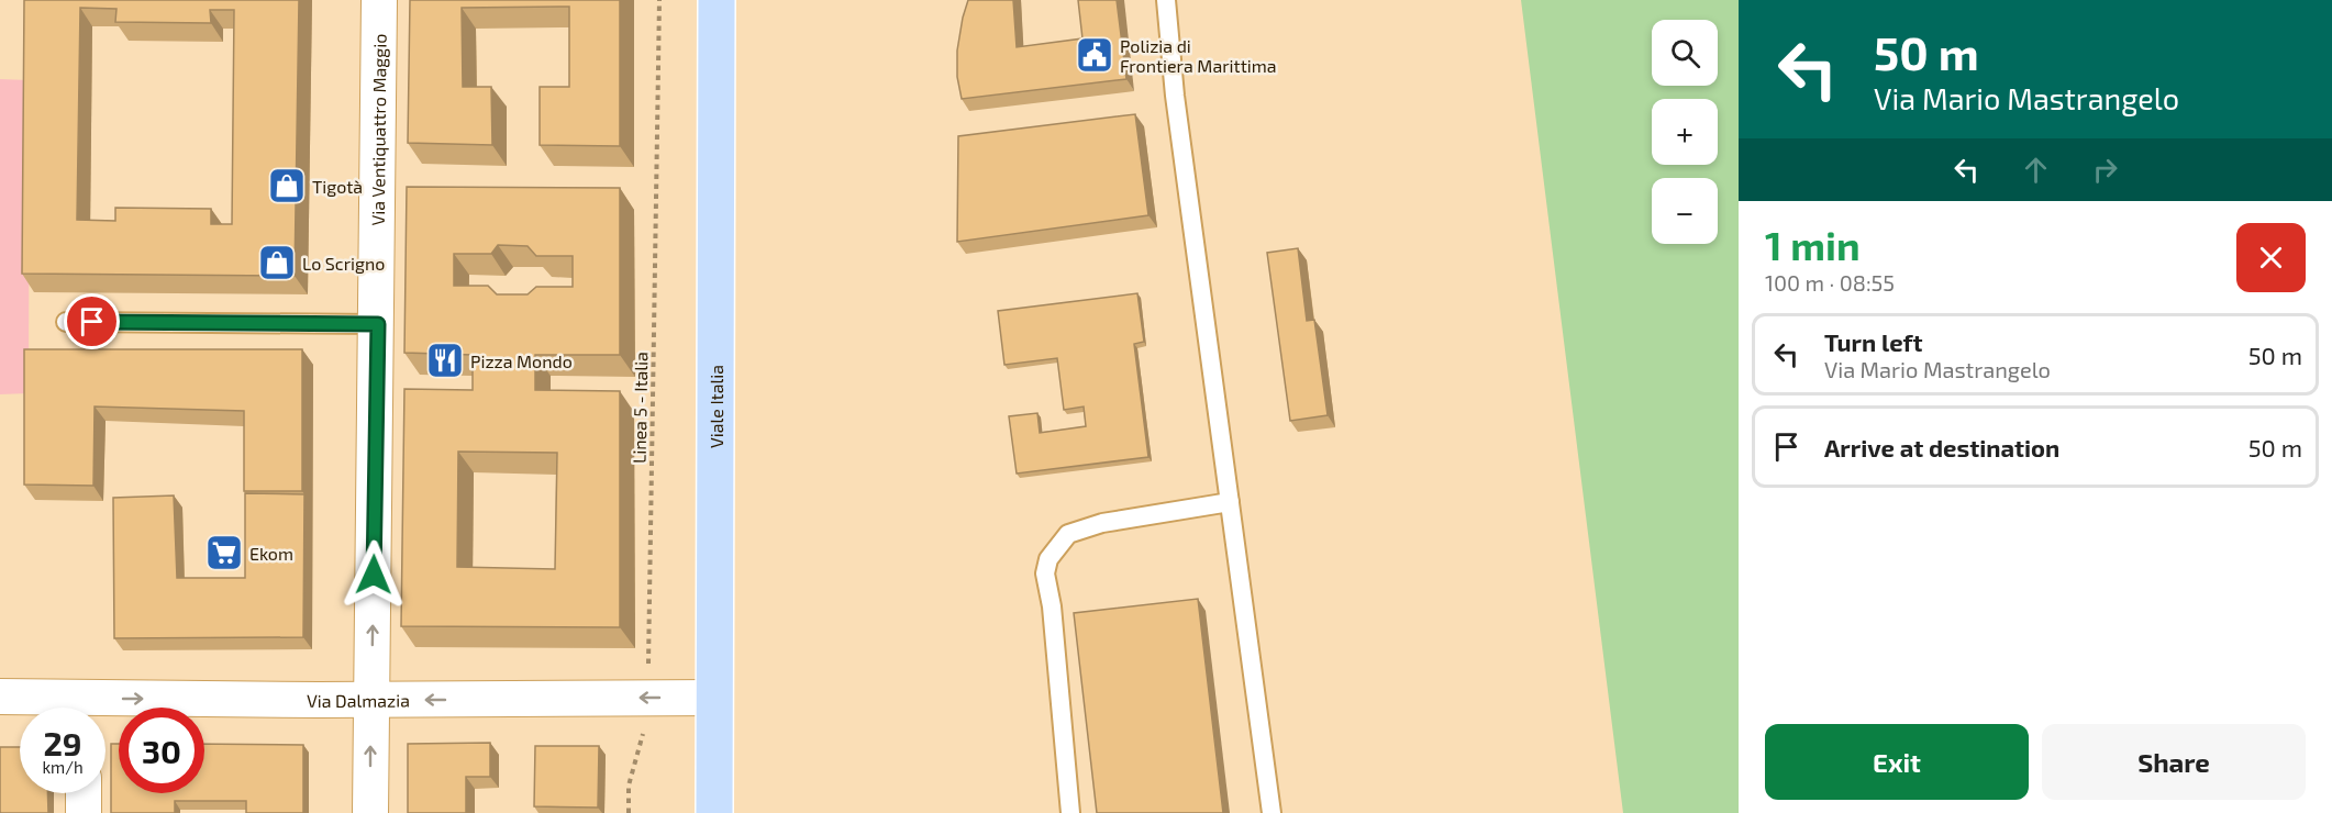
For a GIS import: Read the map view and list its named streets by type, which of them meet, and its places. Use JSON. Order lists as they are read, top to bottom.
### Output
{
  "streets": {
    "main road": ["Viale Italia"],
    "street": ["Via Ventiquattro Maggio", "Via Dalmazia"],
    "path": ["Linea 5 - Italia"]
  },
  "crossings": [
    ["Via Ventiquattro Maggio", "Via Dalmazia"],
    ["Viale Italia", "Via Dalmazia"],
    ["Linea 5 - Italia", "Via Dalmazia"]
  ],
  "one_way": ["Via Ventiquattro Maggio"],
  "places": {
    "public building": ["Polizia di Frontiera Marittima"],
    "shop": ["Tigotà", "Lo Scrigno"],
    "restaurant": ["Pizza Mondo"],
    "supermarket": ["Ekom"]
  },
  "page": {
    "turn": ["50 m", "Via Mario Mastrangelo"],
    "map_buttons": ["+", "−"],
    "heading": ["1 min", "100 m · 08:55"],
    "list": [
      {
        "name": "Turn left",
        "note": "Via Mario Mastrangelo",
        "value": "50 m"
      },
      {
        "name": "Arrive at destination",
        "value": "50 m"
      }
    ],
    "speed": "29 km/h",
    "limit": "30",
    "buttons": ["Exit", "Share"]
  }
}
